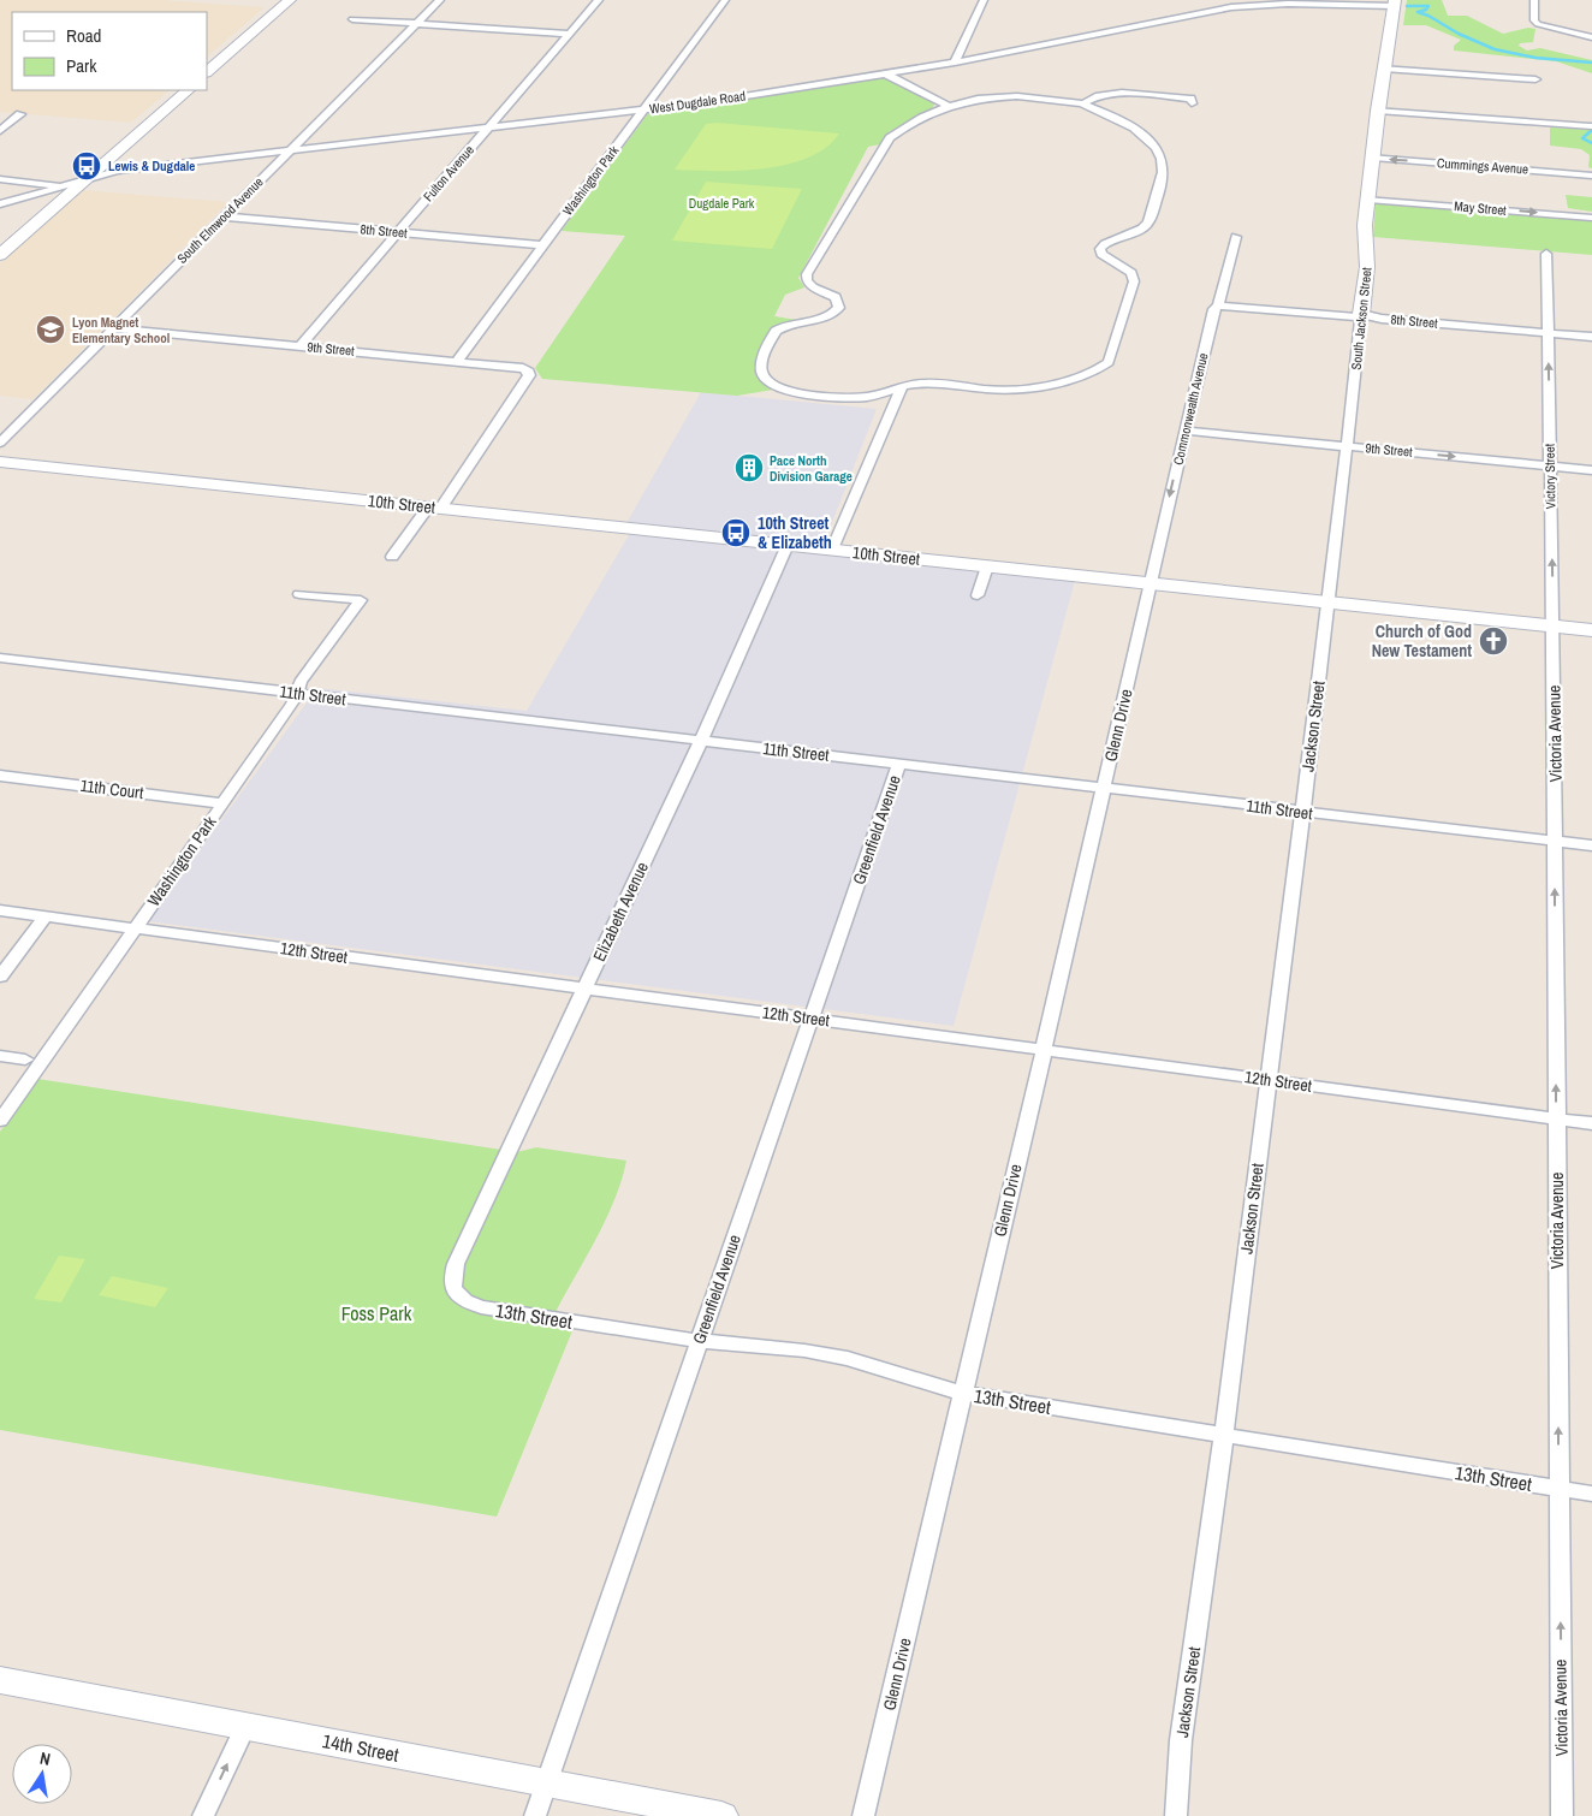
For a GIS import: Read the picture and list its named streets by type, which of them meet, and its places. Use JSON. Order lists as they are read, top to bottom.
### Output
{
  "streets": {
    "street": [
      "West Dugdale Road",
      "Cummings Avenue",
      "Fulton Avenue",
      "Washington Park",
      "May Street",
      "South Elmwood Avenue",
      "8th Street",
      "South Jackson Street",
      "9th Street",
      "Commonwealth Avenue",
      "Victory Street",
      "10th Street",
      "11th Street",
      "Glenn Drive",
      "Jackson Street",
      "Victoria Avenue",
      "11th Court",
      "Greenfield Avenue",
      "Elizabeth Avenue",
      "12th Street",
      "13th Street",
      "14th Street"
    ]
  },
  "crossings": [
    ["West Dugdale Road", "Fulton Avenue"],
    ["West Dugdale Road", "Washington Park"],
    ["West Dugdale Road", "South Elmwood Avenue"],
    ["West Dugdale Road", "South Jackson Street"],
    ["Cummings Avenue", "South Jackson Street"],
    ["Fulton Avenue", "8th Street"],
    ["Fulton Avenue", "9th Street"],
    ["Washington Park", "8th Street"],
    ["Washington Park", "9th Street"],
    ["Washington Park", "11th Street"],
    ["Washington Park", "11th Court"],
    ["Washington Park", "12th Street"],
    ["May Street", "South Jackson Street"],
    ["South Elmwood Avenue", "8th Street"],
    ["South Elmwood Avenue", "9th Street"],
    ["8th Street", "South Jackson Street"],
    ["8th Street", "Commonwealth Avenue"],
    ["8th Street", "Victory Street"],
    ["South Jackson Street", "9th Street"],
    ["South Jackson Street", "10th Street"],
    ["South Jackson Street", "Jackson Street"],
    ["9th Street", "Commonwealth Avenue"],
    ["9th Street", "Victory Street"],
    ["9th Street", "10th Street"],
    ["Commonwealth Avenue", "10th Street"],
    ["Commonwealth Avenue", "Glenn Drive"],
    ["Victory Street", "10th Street"],
    ["Victory Street", "Victoria Avenue"],
    ["10th Street", "Glenn Drive"],
    ["10th Street", "Jackson Street"],
    ["10th Street", "Victoria Avenue"],
    ["10th Street", "Elizabeth Avenue"],
    ["11th Street", "Glenn Drive"],
    ["11th Street", "Jackson Street"],
    ["11th Street", "Victoria Avenue"],
    ["11th Street", "Greenfield Avenue"],
    ["11th Street", "Elizabeth Avenue"],
    ["Glenn Drive", "12th Street"],
    ["Glenn Drive", "13th Street"],
    ["Jackson Street", "12th Street"],
    ["Jackson Street", "13th Street"],
    ["Victoria Avenue", "12th Street"],
    ["Victoria Avenue", "13th Street"],
    ["Greenfield Avenue", "12th Street"],
    ["Greenfield Avenue", "13th Street"],
    ["Greenfield Avenue", "14th Street"],
    ["Elizabeth Avenue", "12th Street"],
    ["Elizabeth Avenue", "13th Street"]
  ],
  "one_way": ["Commonwealth Avenue", "Victory Street", "Victoria Avenue"],
  "parks": ["Dugdale Park", "Foss Park"],
  "places": {
    "bus stop": ["Lewis & Dugdale", "10th Street & Elizabeth"],
    "school or university": ["Lyon Magnet Elementary School"],
    "building": ["Pace North Division Garage"],
    "church": ["Church of God New Testament"]
  },
  "legend": ["Road", "Park"],
  "north": "top"
}
